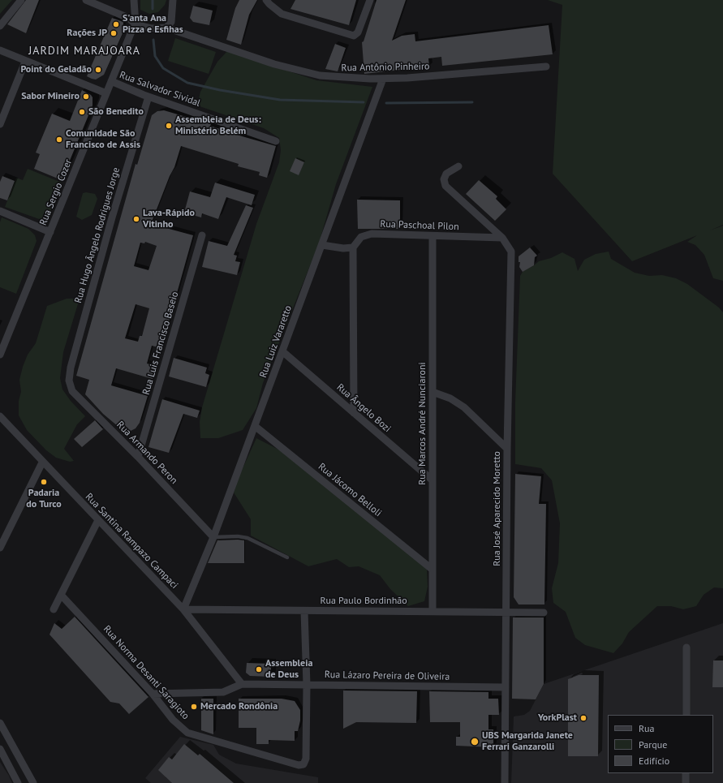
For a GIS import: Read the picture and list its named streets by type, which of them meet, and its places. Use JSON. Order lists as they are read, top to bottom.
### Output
{
  "streets": {
    "street": [
      "Rua Antônio Pinheiro",
      "Rua Salvador Sividal",
      "Rua Sergio Cozer",
      "Rua Paschoal Pilon",
      "Rua Hugo Ângelo Rodrigues Jorge",
      "Rua Luiz Vararetto",
      "Rua Luis Francisco Baseio",
      "Rua Ângelo Bozi",
      "Rua Marcos André Nunciaroni",
      "Rua Armando Peron",
      "Rua Jácomo Belloli",
      "Rua José Aparecido Moretto",
      "Rua Santina Rampazo Campaci",
      "Rua Paulo Bordinhão",
      "Rua Norma Desanti Saragioto",
      "Rua Lázaro Pereira de Oliveira"
    ]
  },
  "crossings": [
    ["Rua Antônio Pinheiro", "Rua Sergio Cozer"],
    ["Rua Antônio Pinheiro", "Rua Luiz Vararetto"],
    ["Rua Salvador Sividal", "Rua Sergio Cozer"],
    ["Rua Salvador Sividal", "Rua Hugo Ângelo Rodrigues Jorge"],
    ["Rua Paschoal Pilon", "Rua Marcos André Nunciaroni"],
    ["Rua Paschoal Pilon", "Rua José Aparecido Moretto"],
    ["Rua Hugo Ângelo Rodrigues Jorge", "Rua Armando Peron"],
    ["Rua Luiz Vararetto", "Rua Ângelo Bozi"],
    ["Rua Luiz Vararetto", "Rua Armando Peron"],
    ["Rua Luiz Vararetto", "Rua Jácomo Belloli"],
    ["Rua Luiz Vararetto", "Rua Santina Rampazo Campaci"],
    ["Rua Luiz Vararetto", "Rua Paulo Bordinhão"],
    ["Rua Luis Francisco Baseio", "Rua Armando Peron"],
    ["Rua Ângelo Bozi", "Rua Marcos André Nunciaroni"],
    ["Rua Marcos André Nunciaroni", "Rua Jácomo Belloli"],
    ["Rua Marcos André Nunciaroni", "Rua Paulo Bordinhão"],
    ["Rua José Aparecido Moretto", "Rua Paulo Bordinhão"],
    ["Rua José Aparecido Moretto", "Rua Lázaro Pereira de Oliveira"],
    ["Rua Santina Rampazo Campaci", "Rua Paulo Bordinhão"],
    ["Rua Santina Rampazo Campaci", "Rua Lázaro Pereira de Oliveira"],
    ["Rua Norma Desanti Saragioto", "Rua Lázaro Pereira de Oliveira"]
  ],
  "districts": ["JARDIM MARAJOARA"],
  "places": [
    "S'anta Ana Pizza e Esfihas",
    "Rações JP",
    "Point do Geladão",
    "Sabor Mineiro",
    "São Benedito",
    "Assembleia de Deus: Ministério Belém",
    "Comunidade São Francisco de Assis",
    "Lava-Rápido Vitinho",
    "Padaria do Turco",
    "Assembleia de Deus",
    "Mercado Rondônia",
    "YorkPlast",
    "UBS Margarida Janete Ferrari Ganzarolli"
  ],
  "legend": ["Rua", "Parque", "Edifício"]
}
